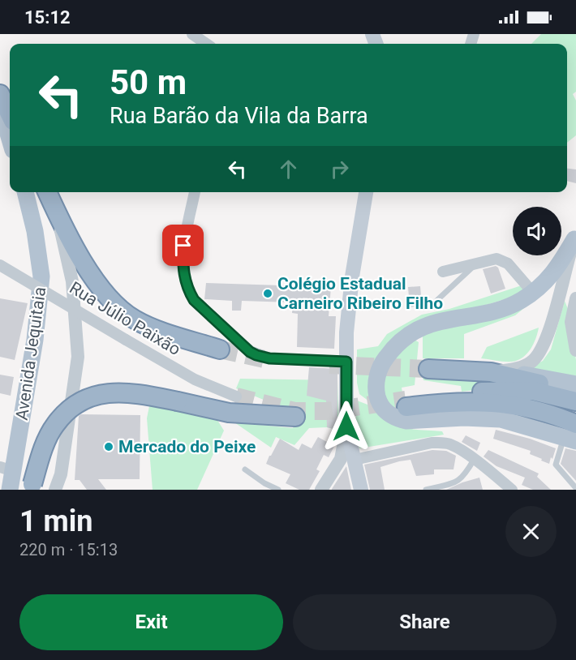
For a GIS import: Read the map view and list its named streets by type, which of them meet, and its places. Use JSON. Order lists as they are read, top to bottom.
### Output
{
  "streets": {
    "main road": ["Avenida Jequitaia"],
    "street": ["Rua Júlio Paixão"]
  },
  "places": ["Colégio Estadual Carneiro Ribeiro Filho", "Mercado do Peixe"],
  "page": {
    "status": "15:12",
    "turn": ["50 m", "Rua Barão da Vila da Barra"],
    "heading": ["1 min", "220 m · 15:13"],
    "buttons": ["Exit", "Share"]
  }
}
